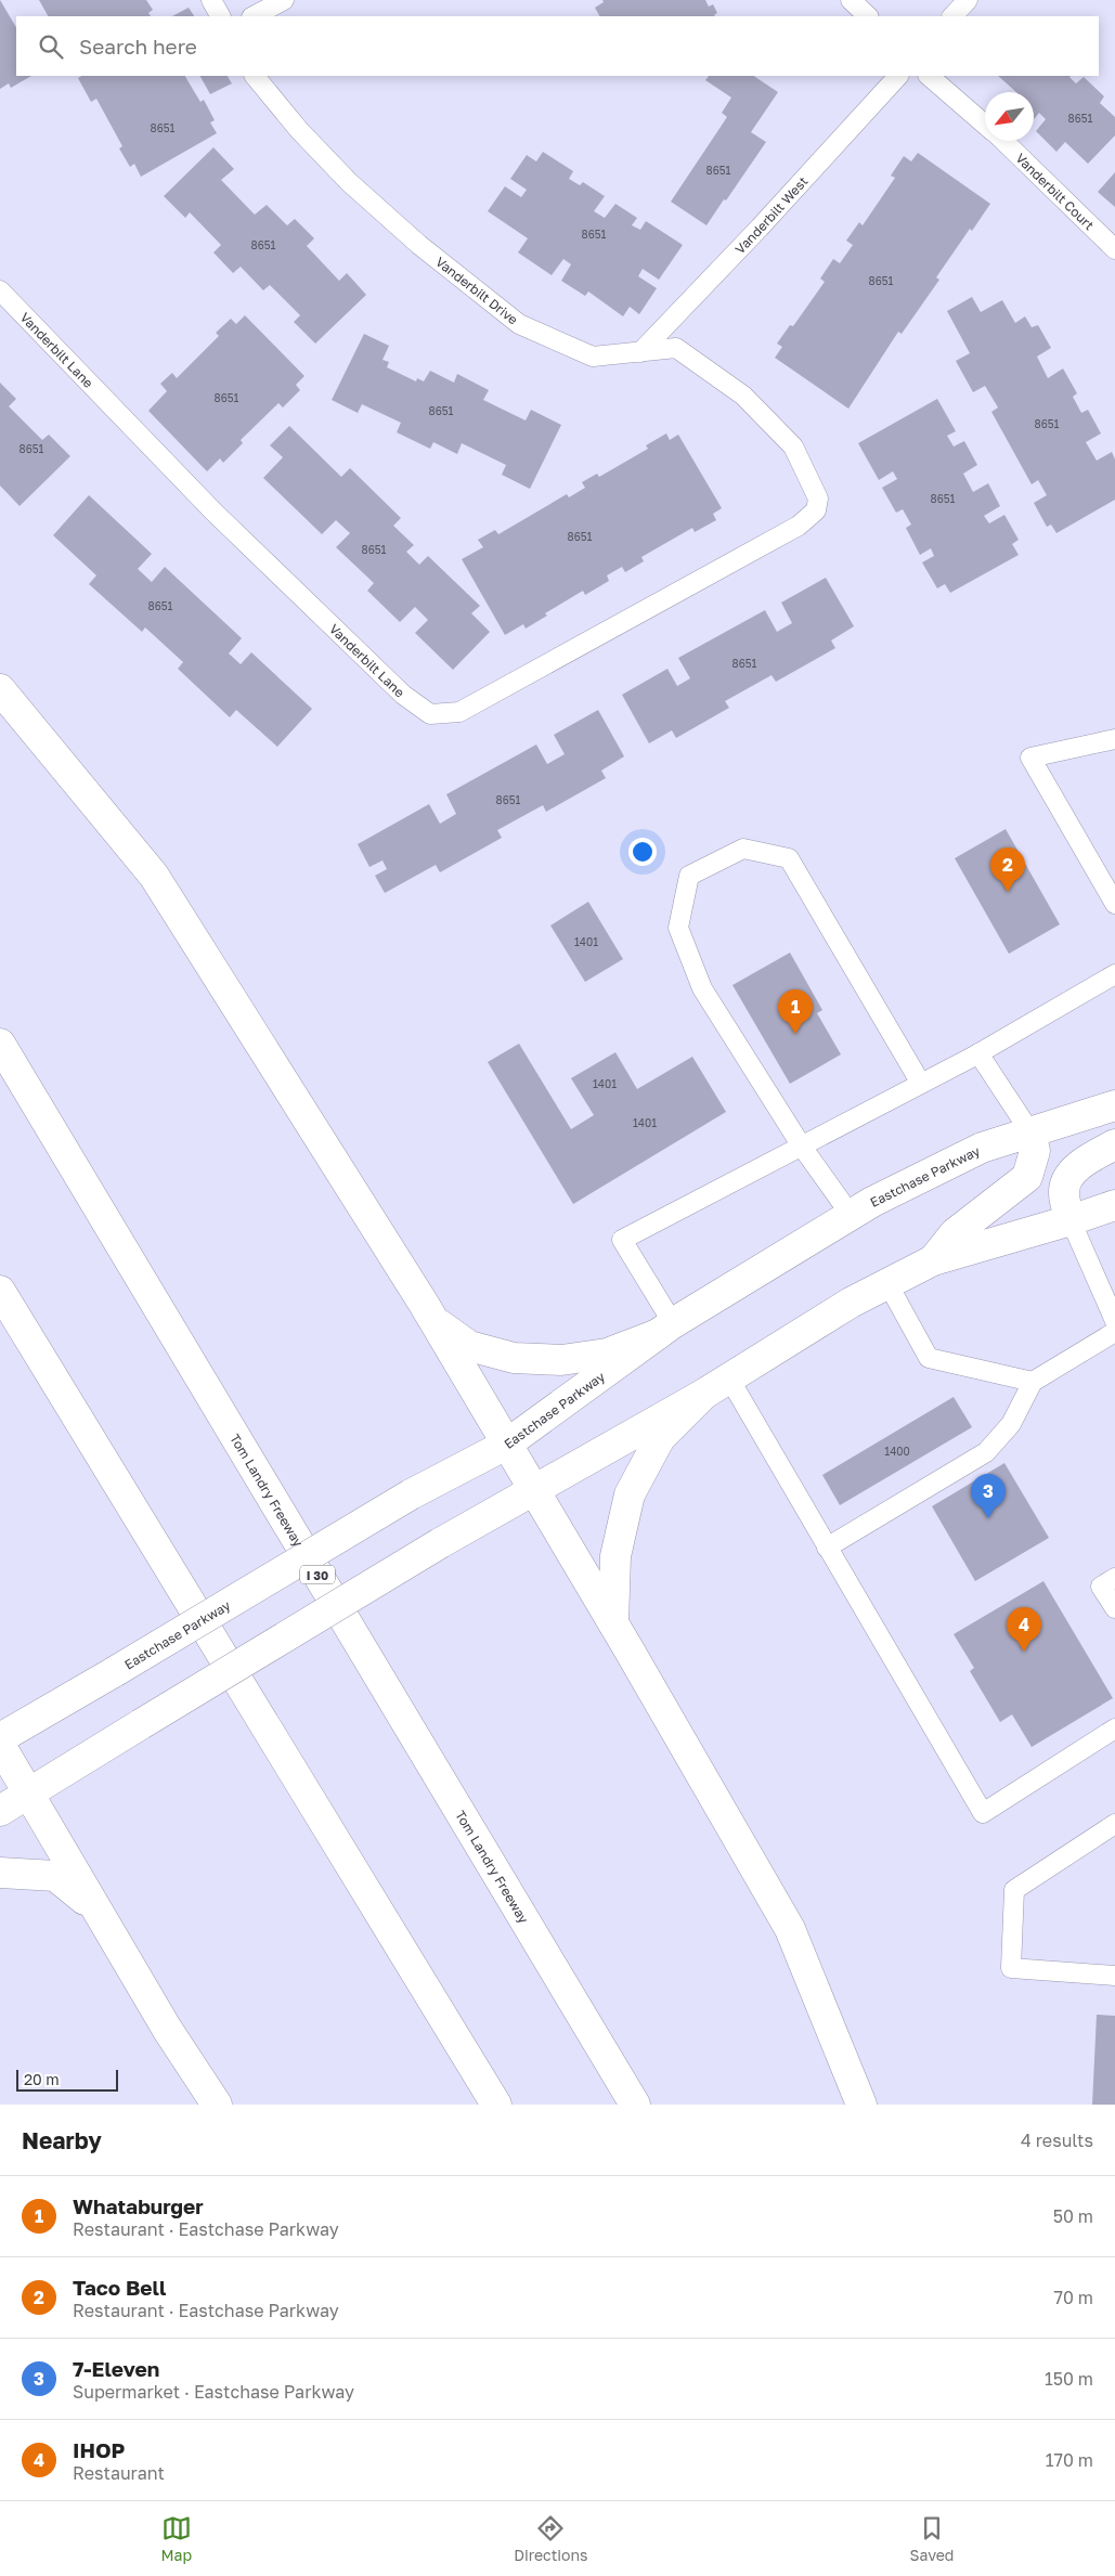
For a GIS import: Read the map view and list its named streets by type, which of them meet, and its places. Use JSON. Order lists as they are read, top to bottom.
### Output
{
  "streets": {
    "main road": ["Eastchase Parkway", "Tom Landry Freeway", "I 30"],
    "lane": [
      "Vanderbilt Court",
      "Vanderbilt West",
      "Vanderbilt Drive",
      "Vanderbilt Lane"
    ]
  },
  "crossings": [
    ["Vanderbilt West", "Vanderbilt Drive"],
    ["Vanderbilt Drive", "Vanderbilt Lane"]
  ],
  "house_numbers": [
    "8651",
    "8651",
    "8651",
    "8651",
    "8651",
    "8651",
    "8651",
    "8651",
    "8651",
    "8651",
    "8651",
    "8651",
    "8651",
    "8651",
    "8651",
    "8651",
    "1401",
    "1401",
    "1401",
    "1400"
  ],
  "scale_bar": "20 m",
  "north": "bottom left",
  "page": {
    "search": "Search here",
    "pins": [
      "2",
      "1",
      "3",
      "4"
    ],
    "scale": "20 m",
    "heading": ["Nearby", "4 results"],
    "list": [
      {
        "mark": "1",
        "name": "Whataburger",
        "note": "Restaurant · Eastchase Parkway",
        "value": "50 m"
      },
      {
        "mark": "2",
        "name": "Taco Bell",
        "note": "Restaurant · Eastchase Parkway",
        "value": "70 m"
      },
      {
        "mark": "3",
        "name": "7-Eleven",
        "note": "Supermarket · Eastchase Parkway",
        "value": "150 m"
      },
      {
        "mark": "4",
        "name": "IHOP",
        "note": "Restaurant",
        "value": "170 m"
      }
    ],
    "nav": ["Map", "Directions", "Saved"]
  }
}
